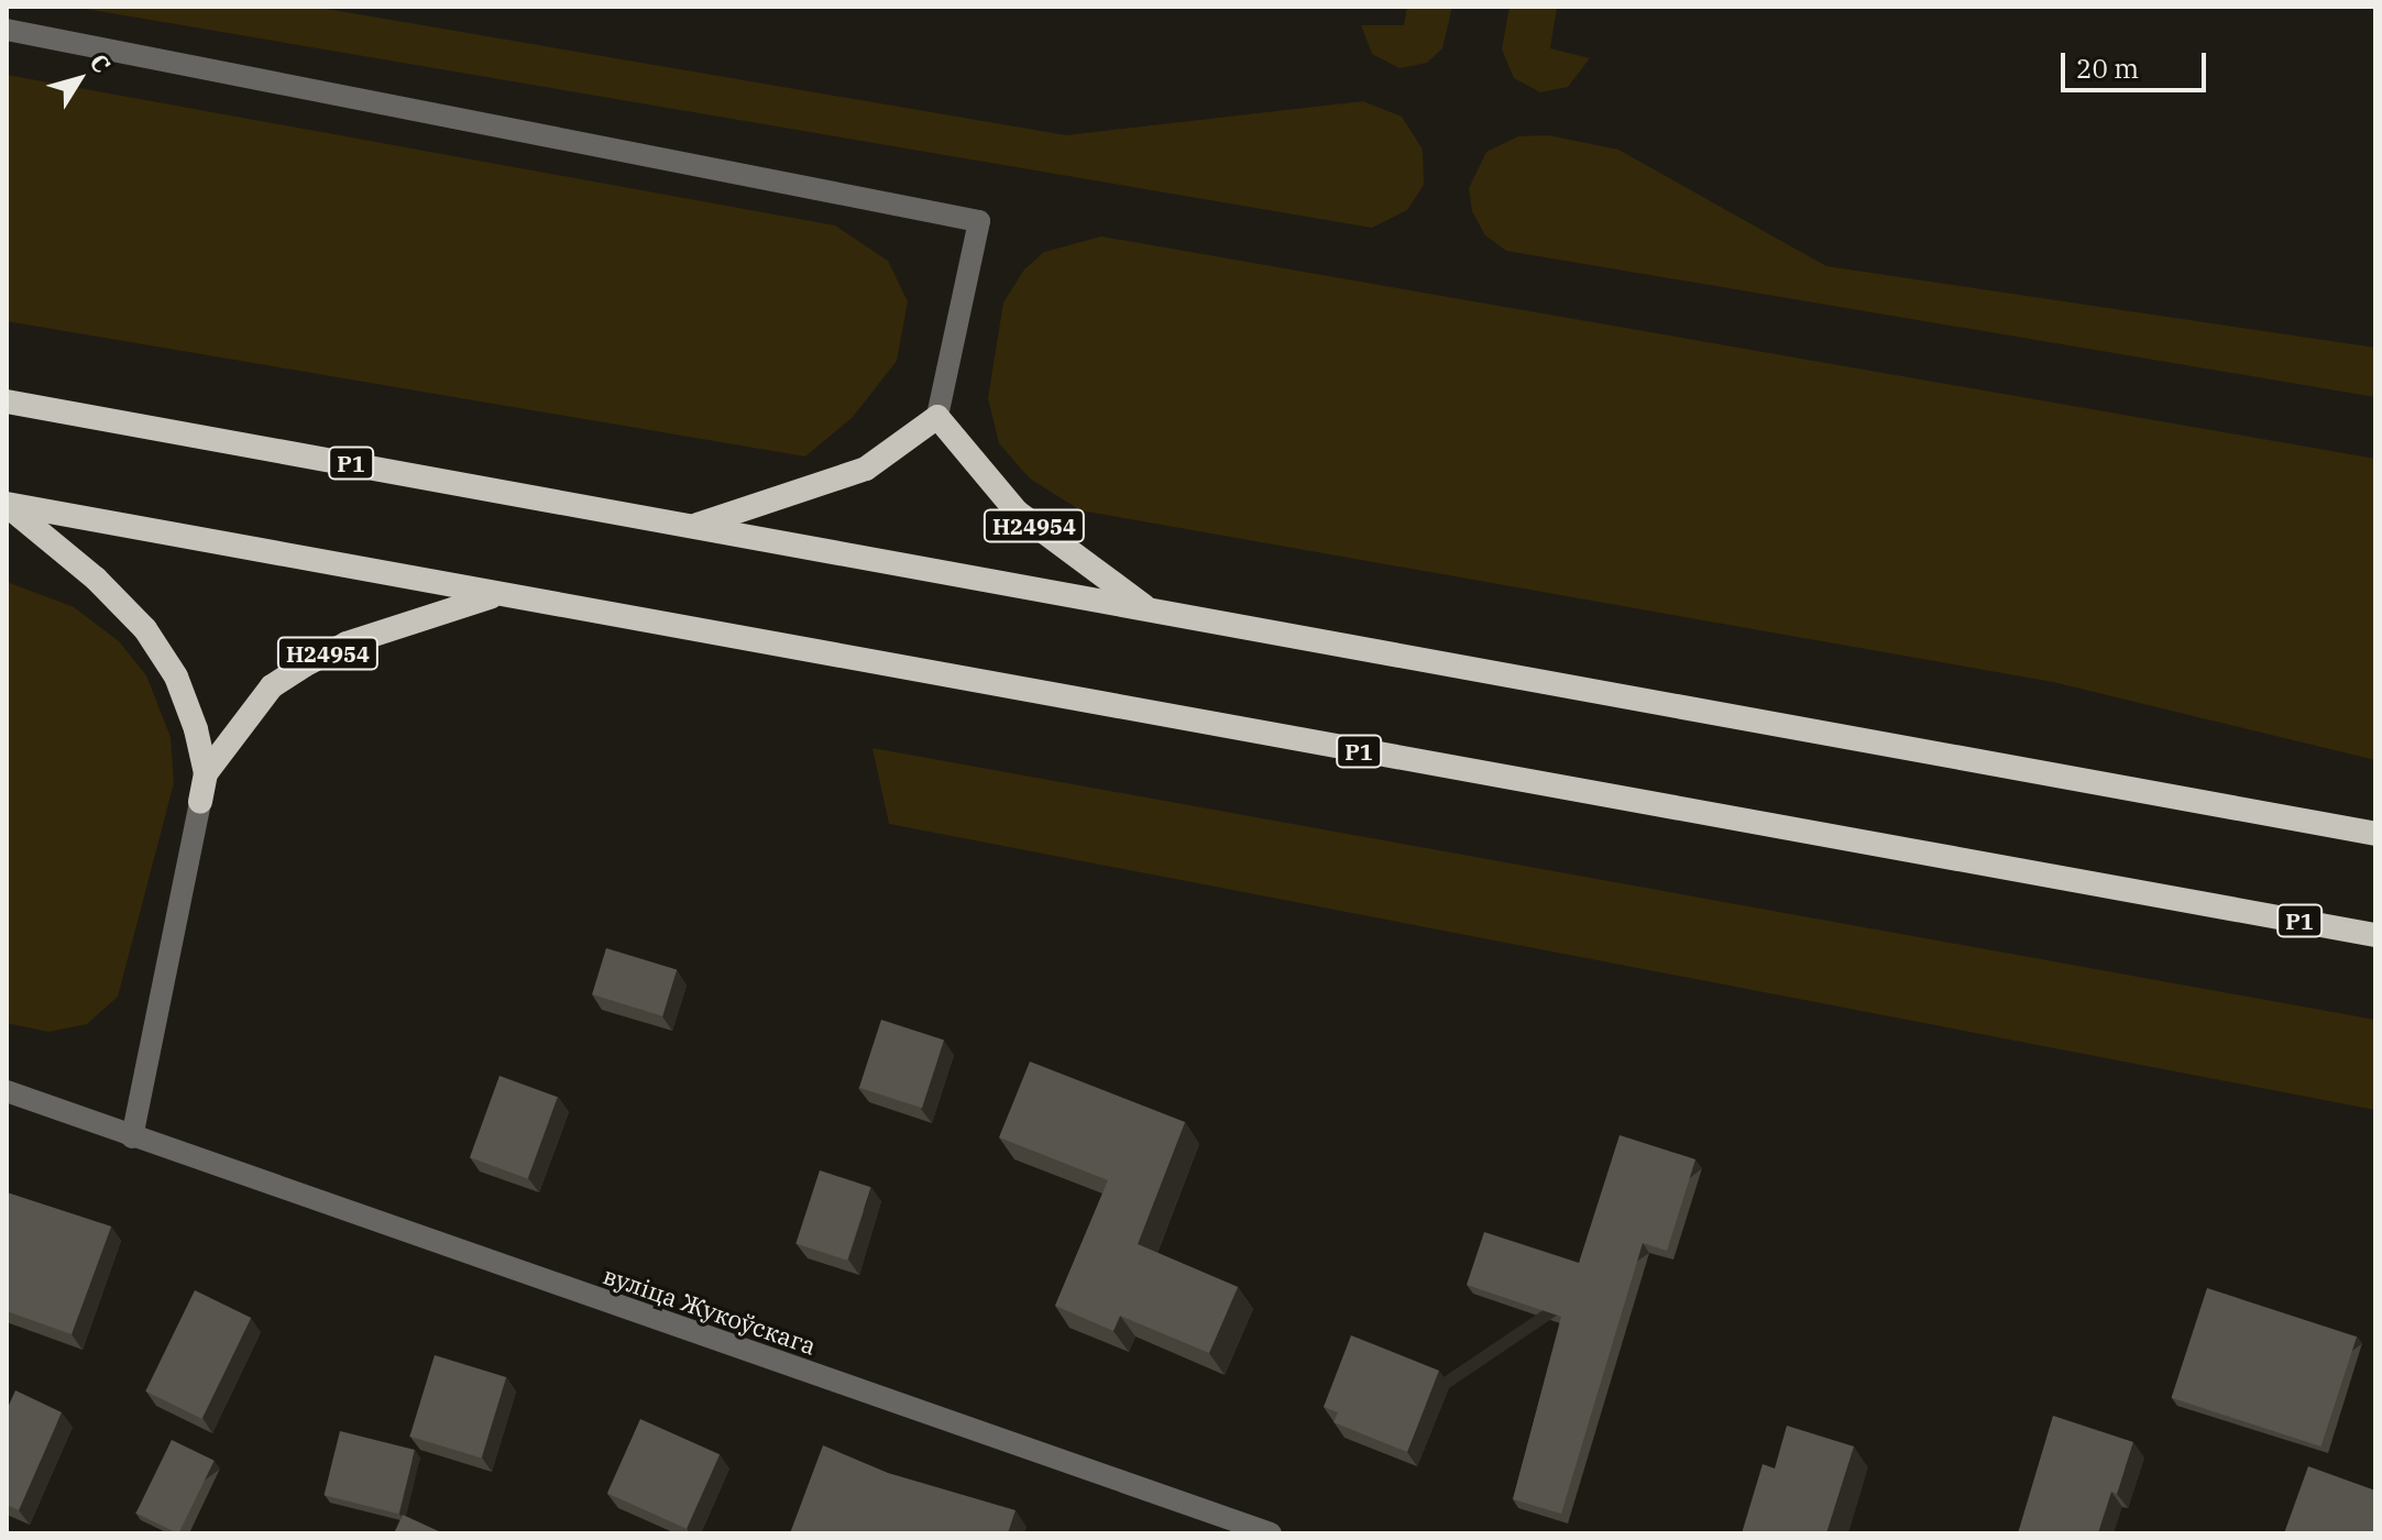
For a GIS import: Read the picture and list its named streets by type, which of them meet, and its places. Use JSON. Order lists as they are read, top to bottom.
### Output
{
  "streets": {
    "highway": ["Р1", "Н24954"],
    "street": ["вуліца Жукоўскага"]
  },
  "crossings": [
    ["Р1", "Н24954"],
    ["Н24954", "вуліца Жукоўскага"]
  ],
  "scale_bar": "20 m",
  "north": "top right"
}
